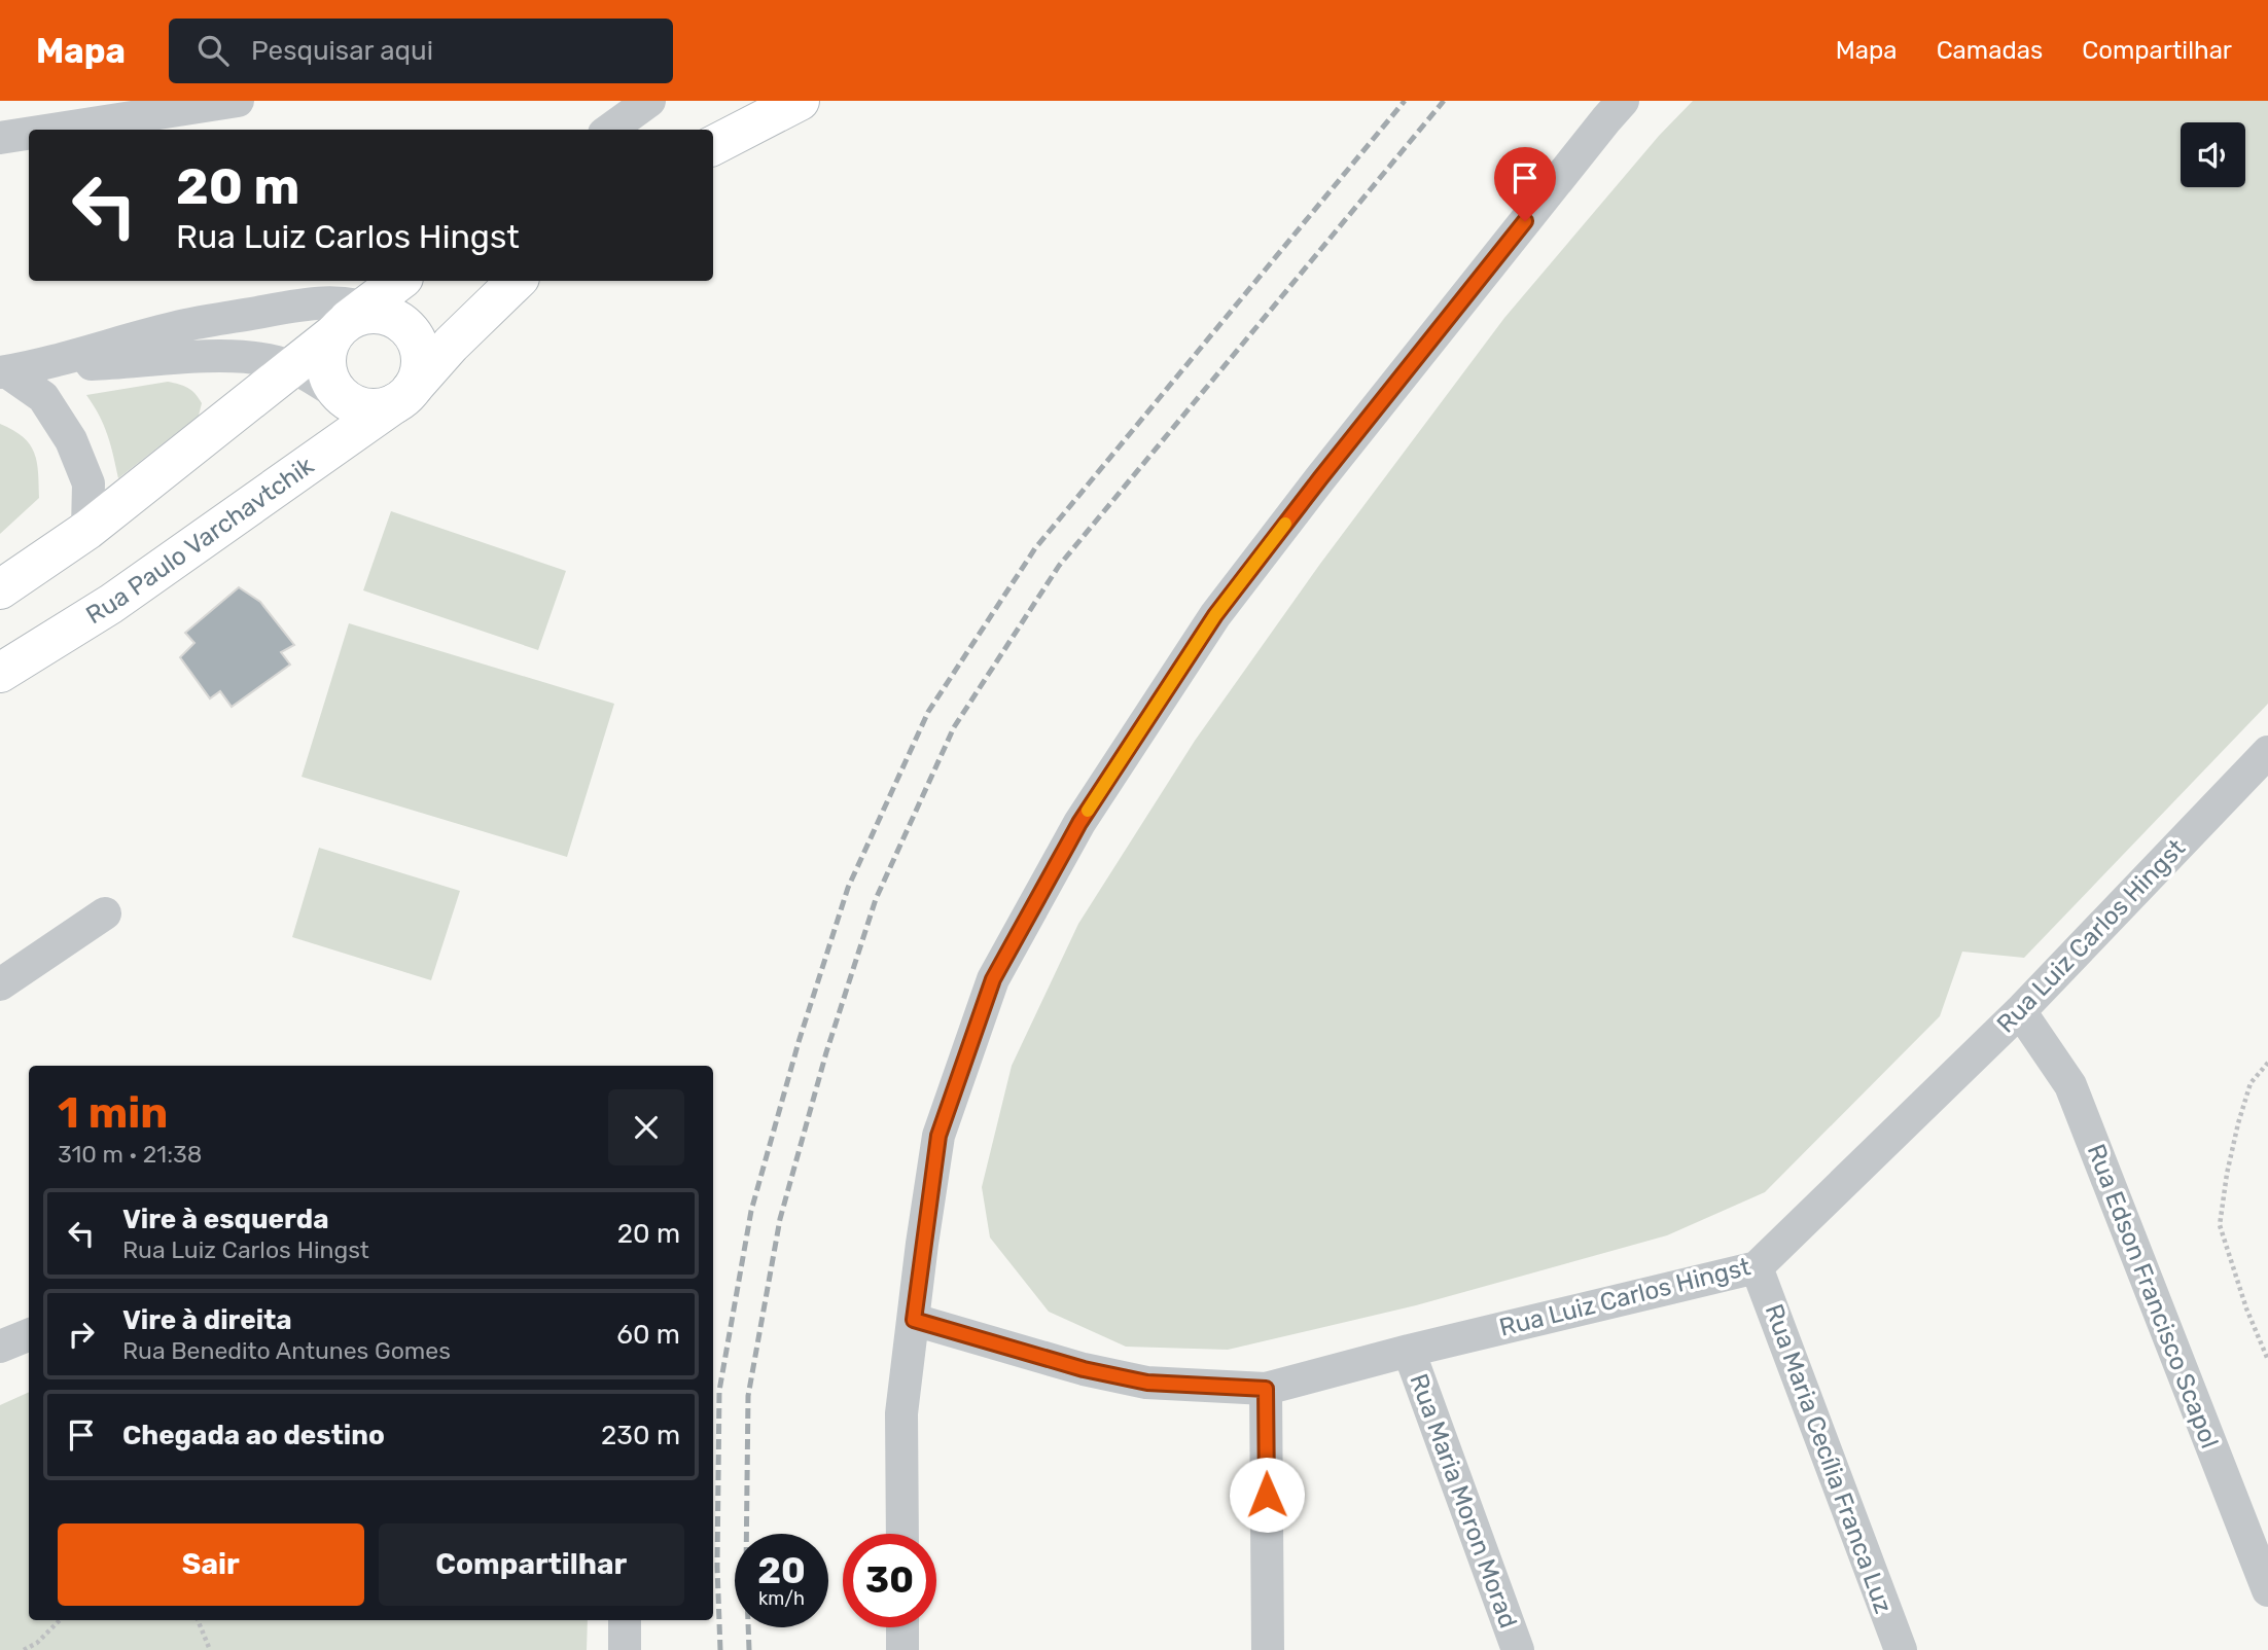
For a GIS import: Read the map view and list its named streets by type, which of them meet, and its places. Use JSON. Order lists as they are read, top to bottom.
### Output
{
  "streets": {
    "street": [
      "Rua Paulo Varchavtchik",
      "Rua Luiz Carlos Hingst",
      "Rua Edson Francisco Scapol",
      "Rua Maria Cecília Franca Luz",
      "Rua Maria Moron Morad"
    ]
  },
  "crossings": [
    ["Rua Luiz Carlos Hingst", "Rua Edson Francisco Scapol"],
    ["Rua Luiz Carlos Hingst", "Rua Maria Cecília Franca Luz"],
    ["Rua Luiz Carlos Hingst", "Rua Maria Moron Morad"]
  ],
  "page": {
    "header": "Mapa",
    "search": "Pesquisar aqui",
    "nav": ["Mapa", "Camadas", "Compartilhar"],
    "turn": ["20 m", "Rua Luiz Carlos Hingst"],
    "heading": ["1 min", "310 m · 21:38"],
    "list": [
      {
        "name": "Vire à esquerda",
        "note": "Rua Luiz Carlos Hingst",
        "value": "20 m"
      },
      {
        "name": "Vire à direita",
        "note": "Rua Benedito Antunes Gomes",
        "value": "60 m"
      },
      {
        "name": "Chegada ao destino",
        "value": "230 m"
      }
    ],
    "buttons": ["Sair", "Compartilhar"],
    "speed": "20 km/h",
    "limit": "30"
  }
}
